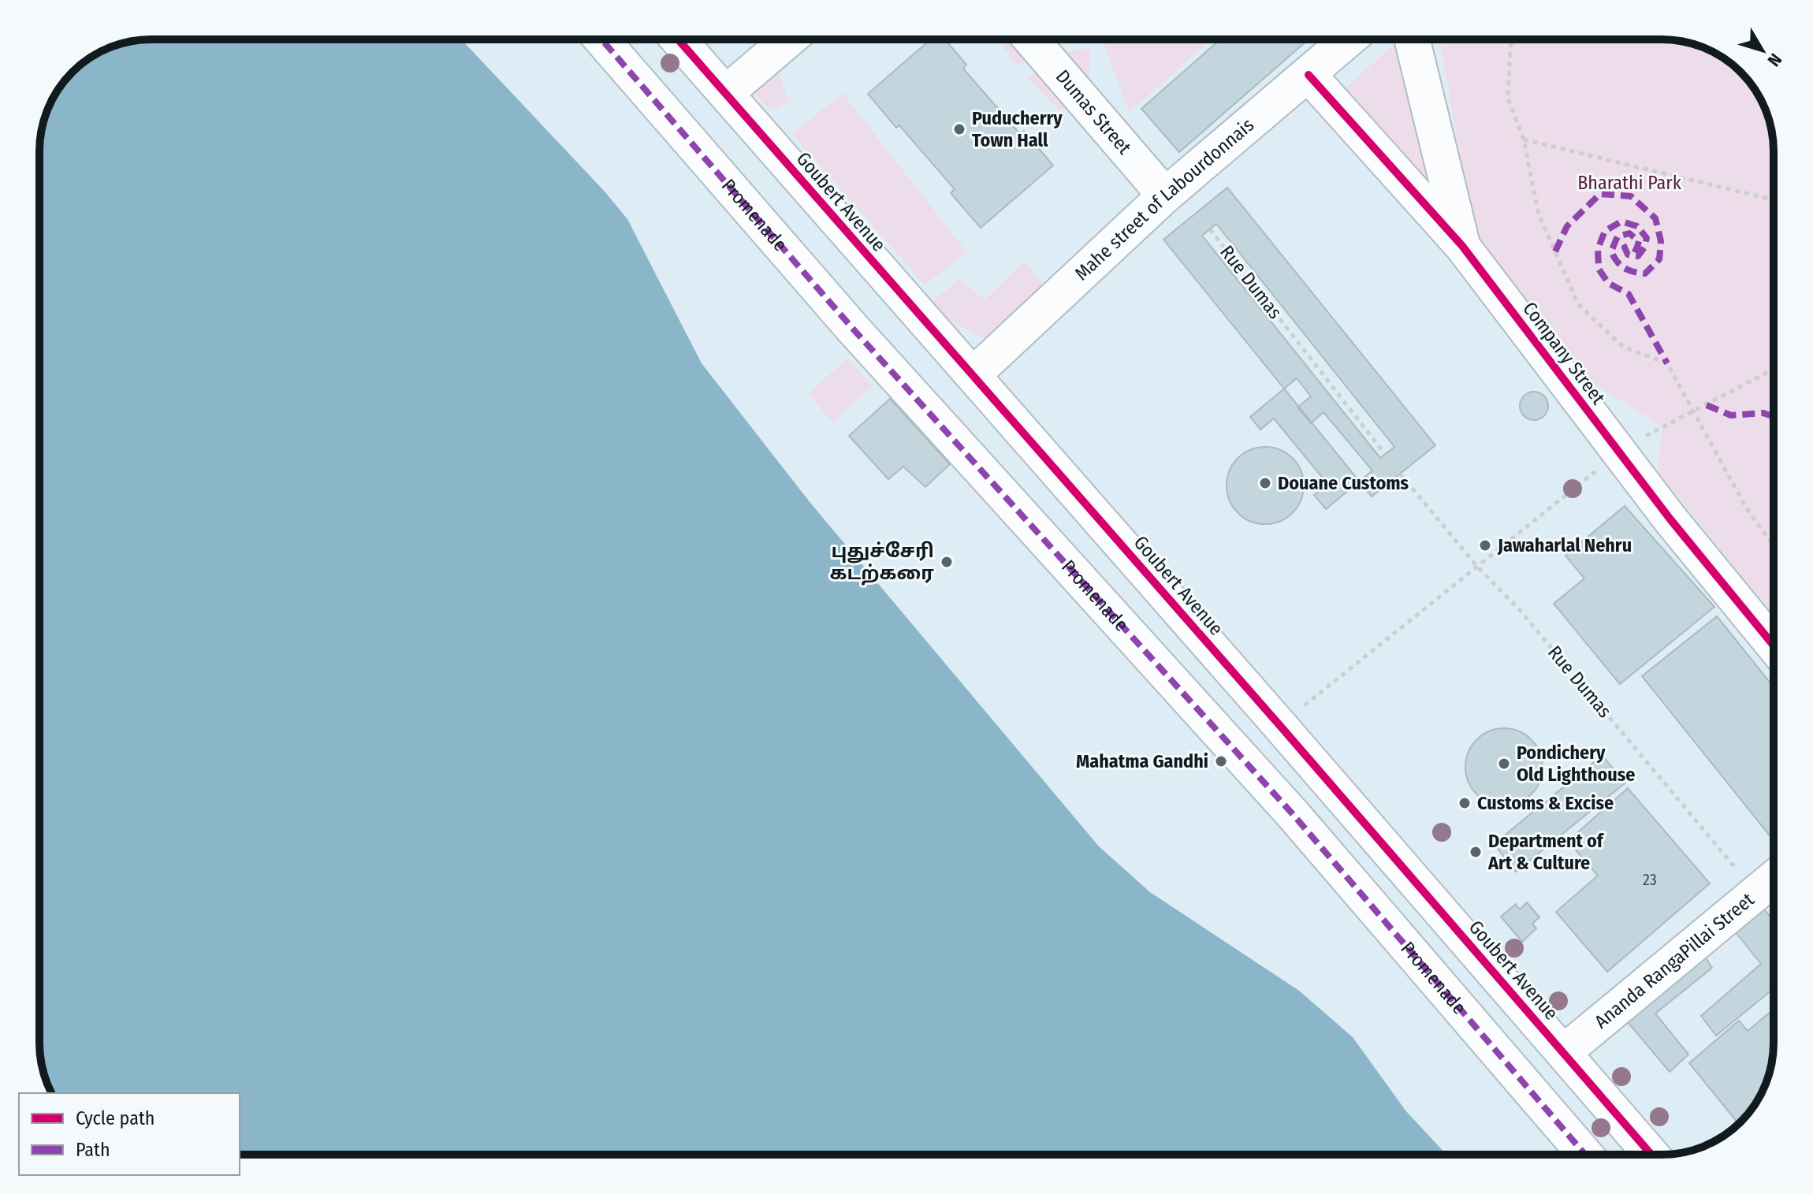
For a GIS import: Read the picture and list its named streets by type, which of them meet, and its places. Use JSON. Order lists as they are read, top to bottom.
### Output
{
  "streets": {
    "street": [
      "Dumas Street",
      "Mahe street of Labourdonnais",
      "Goubert Avenue",
      "Promenade",
      "Company Street",
      "Ananda RangaPillai Street"
    ],
    "path": ["Rue Dumas"]
  },
  "crossings": [
    ["Dumas Street", "Mahe street of Labourdonnais"],
    ["Mahe street of Labourdonnais", "Goubert Avenue"],
    ["Mahe street of Labourdonnais", "Company Street"],
    ["Goubert Avenue", "Ananda RangaPillai Street"],
    ["Rue Dumas", "Ananda RangaPillai Street"]
  ],
  "parks": ["Bharathi Park"],
  "places": [
    "Puducherry Town Hall",
    "Douane Customs",
    "Jawaharlal Nehru",
    "புதுச்சேரி கடற்கரை",
    "Mahatma Gandhi",
    "Pondichery Old Lighthouse",
    "Customs & Excise",
    "Department of Art & Culture"
  ],
  "house_numbers": ["23"],
  "legend": ["Cycle path", "Path"],
  "north": "bottom right"
}
